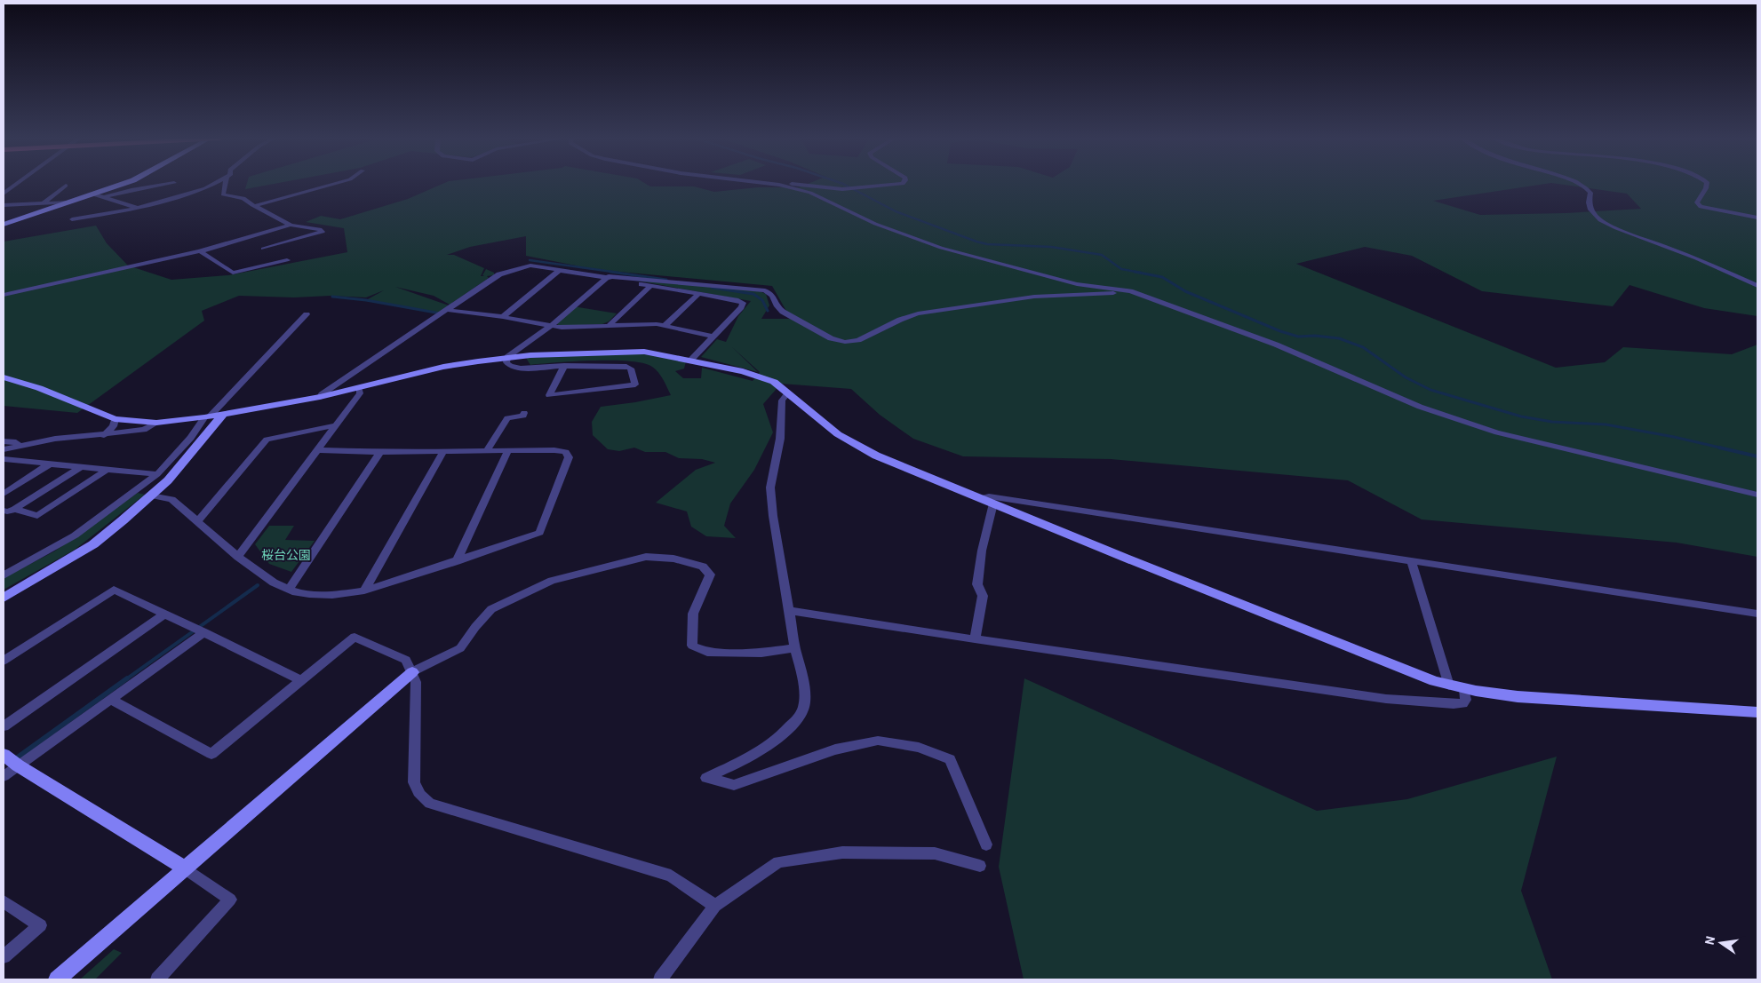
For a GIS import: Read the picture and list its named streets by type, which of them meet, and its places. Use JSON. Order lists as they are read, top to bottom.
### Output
{
  "parks": ["桜台公園"],
  "north": "left"
}
